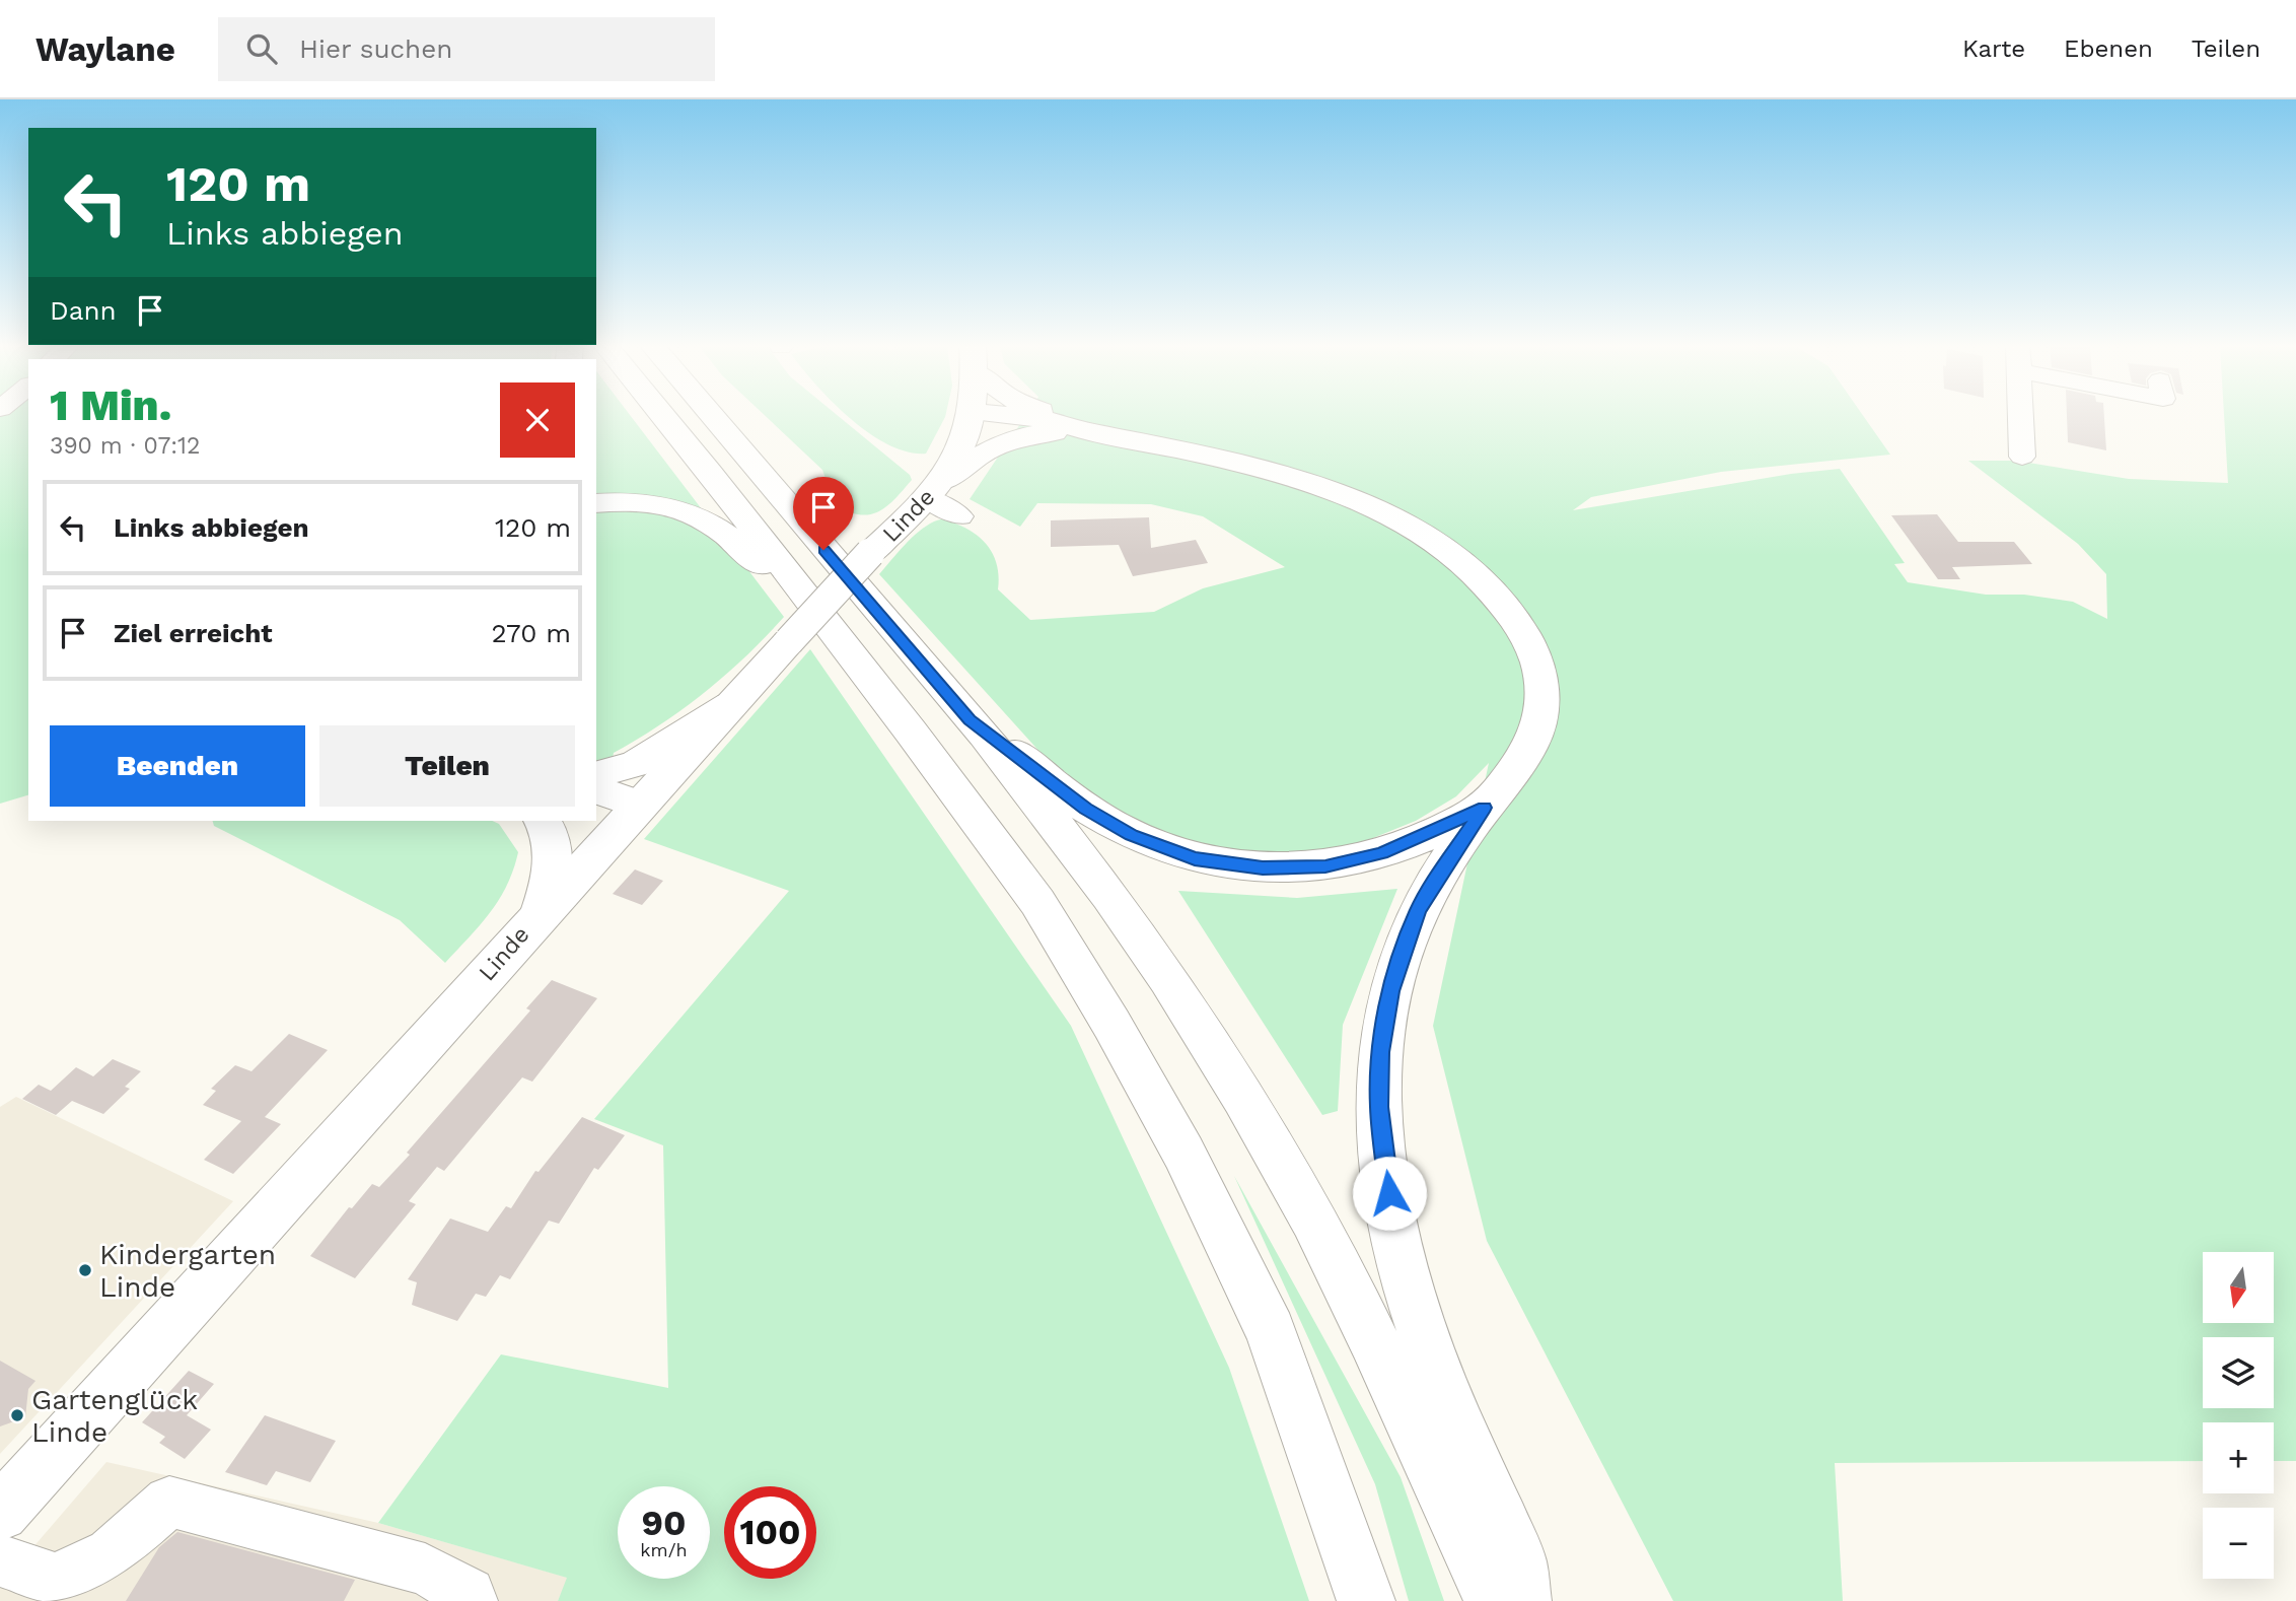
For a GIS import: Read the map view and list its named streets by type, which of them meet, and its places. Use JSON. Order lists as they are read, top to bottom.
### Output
{
  "streets": {
    "main road": ["Linde"]
  },
  "places": ["Kindergarten Linde", "Gartenglück Linde"],
  "north": "bottom",
  "page": {
    "header": "Waylane",
    "search": "Hier suchen",
    "nav": ["Karte", "Ebenen", "Teilen"],
    "turn": ["120 m", "Links abbiegen"],
    "then": "Dann",
    "heading": ["1 Min.", "390 m · 07:12"],
    "list": [
      {
        "name": "Links abbiegen",
        "value": "120 m"
      },
      {
        "name": "Ziel erreicht",
        "value": "270 m"
      }
    ],
    "buttons": ["Beenden", "Teilen"],
    "map_buttons": ["+", "−"],
    "speed": "90 km/h",
    "limit": "100"
  }
}
